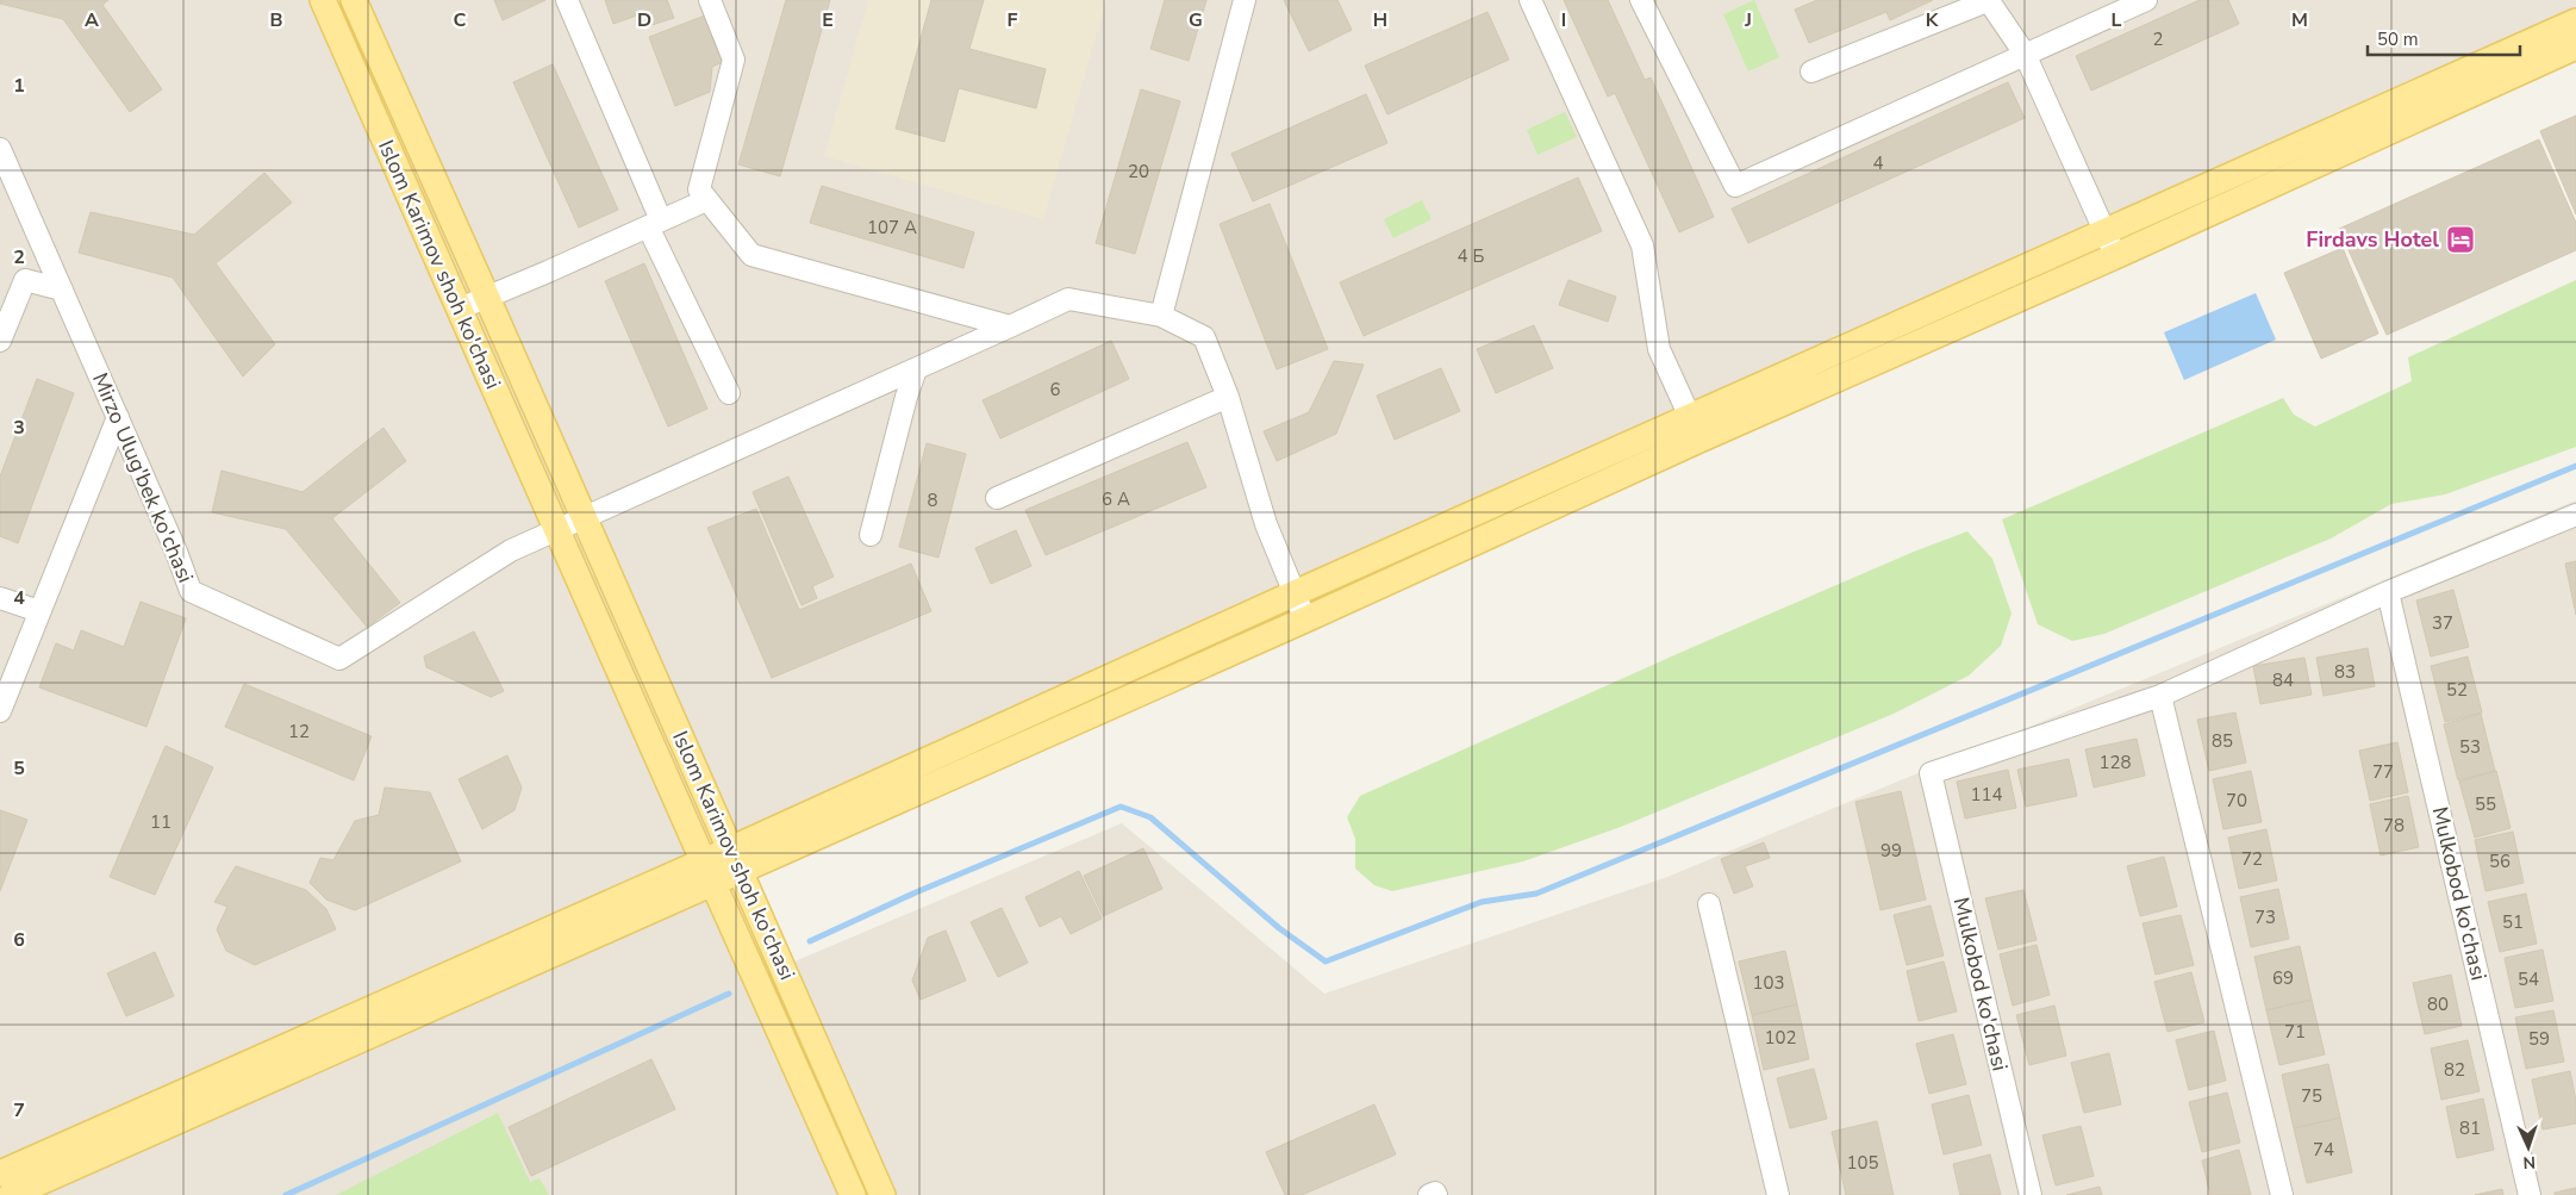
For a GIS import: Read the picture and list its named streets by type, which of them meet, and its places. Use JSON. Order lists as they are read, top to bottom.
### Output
{
  "streets": {
    "main road": ["Islom Karimov shoh ko'chasi"],
    "street": ["Mirzo Ulug'bek ko'chasi", "Mulkobod ko'chasi"]
  },
  "crossings": [
    ["Islom Karimov shoh ko'chasi", "Mirzo Ulug'bek ko'chasi"]
  ],
  "places": {
    "hotel": ["Firdavs Hotel"]
  },
  "house_numbers": [
    "2",
    "4",
    "20",
    "107 А",
    "4 Б",
    "6",
    "6 А",
    "8",
    "37",
    "83",
    "84",
    "52",
    "12",
    "85",
    "53",
    "128",
    "77",
    "114",
    "70",
    "55",
    "11",
    "78",
    "99",
    "72",
    "56",
    "73",
    "51",
    "69",
    "54",
    "103",
    "80",
    "71",
    "102",
    "59",
    "82",
    "75",
    "81",
    "74",
    "105"
  ],
  "scale_bar": "50 m",
  "north": "bottom",
  "grid": {
    "columns": [
      "A",
      "B",
      "C",
      "D",
      "E",
      "F",
      "G",
      "H",
      "I",
      "J",
      "K",
      "L",
      "M"
    ],
    "rows": [
      "1",
      "2",
      "3",
      "4",
      "5",
      "6",
      "7"
    ]
  }
}
